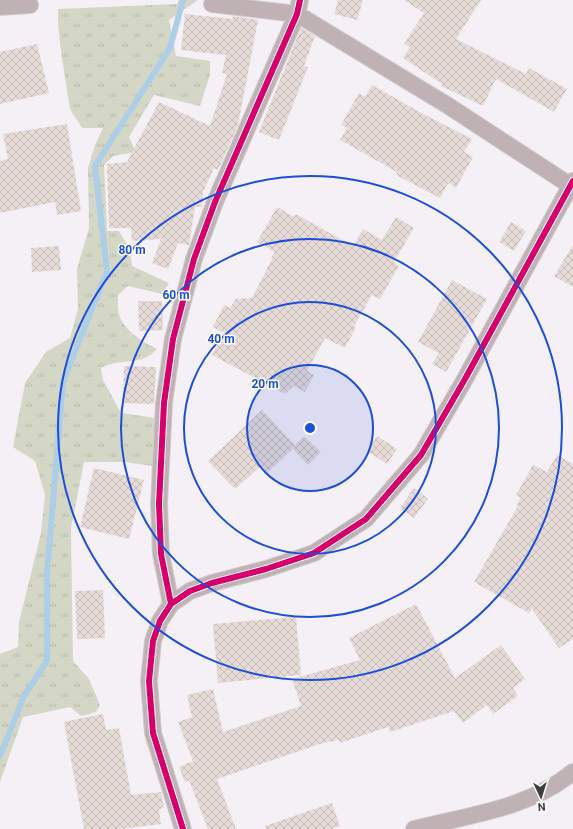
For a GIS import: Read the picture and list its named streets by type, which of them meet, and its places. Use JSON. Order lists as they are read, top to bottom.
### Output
{
  "north": "bottom",
  "rings": [
    "80 m",
    "60 m",
    "40 m",
    "20 m"
  ]
}
